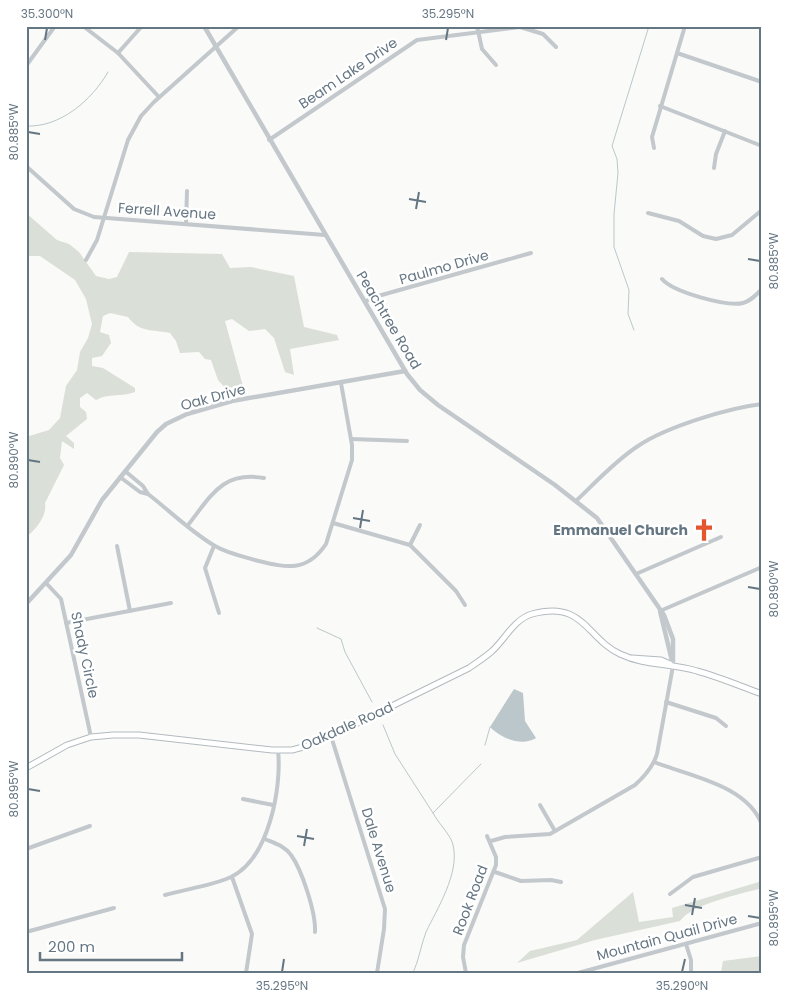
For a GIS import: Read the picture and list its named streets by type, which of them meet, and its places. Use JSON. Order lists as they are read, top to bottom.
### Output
{
  "streets": {
    "main road": ["Oakdale Road"],
    "street": [
      "Beam Lake Drive",
      "Ferrell Avenue",
      "Paulmo Drive",
      "Peachtree Road",
      "Oak Drive",
      "Shady Circle",
      "Dale Avenue",
      "Rook Road",
      "Mountain Quail Drive"
    ]
  },
  "crossings": [
    ["Beam Lake Drive", "Peachtree Road"],
    ["Ferrell Avenue", "Peachtree Road"],
    ["Paulmo Drive", "Peachtree Road"],
    ["Peachtree Road", "Oak Drive"],
    ["Peachtree Road", "Oakdale Road"],
    ["Peachtree Road", "Rook Road"],
    ["Oak Drive", "Shady Circle"],
    ["Shady Circle", "Oakdale Road"],
    ["Oakdale Road", "Dale Avenue"]
  ],
  "places": {
    "church": ["Emmanuel Church"]
  },
  "scale_bar": "200 m",
  "coordinates": [
    "35.300°N",
    "35.295°N",
    "80.885°W",
    "80.890°W",
    "80.895°W",
    "35.290°N"
  ]
}
